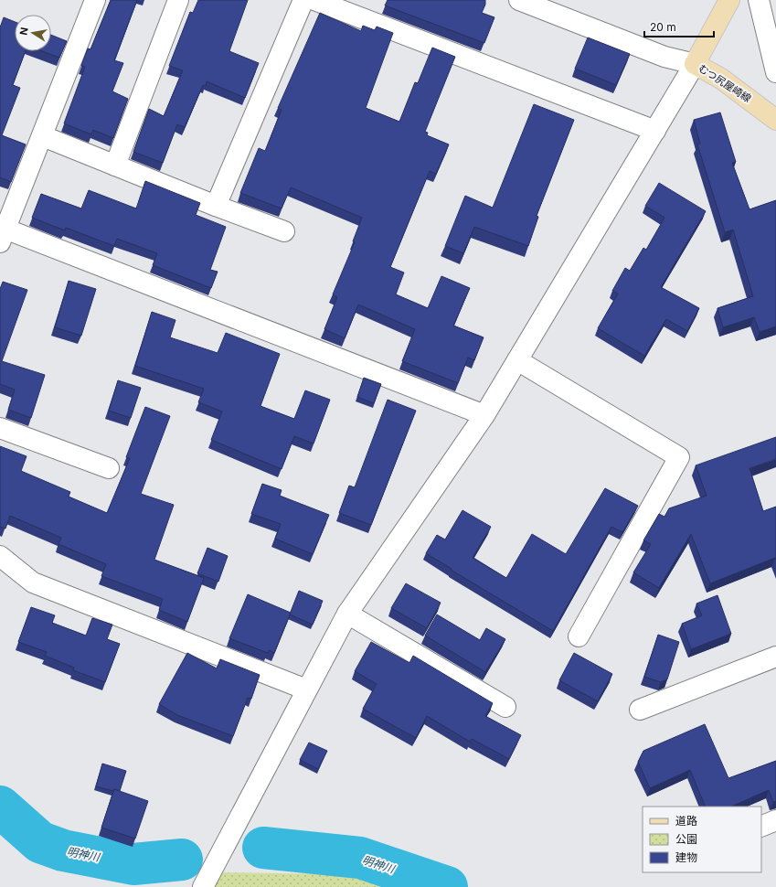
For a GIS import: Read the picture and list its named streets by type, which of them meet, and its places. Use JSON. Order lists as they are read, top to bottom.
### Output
{
  "streets": {
    "main road": ["むつ尻屋崎線"]
  },
  "water": ["明神川"],
  "legend": ["道路", "公園", "建物"],
  "scale_bar": "20 m",
  "north": "left"
}
